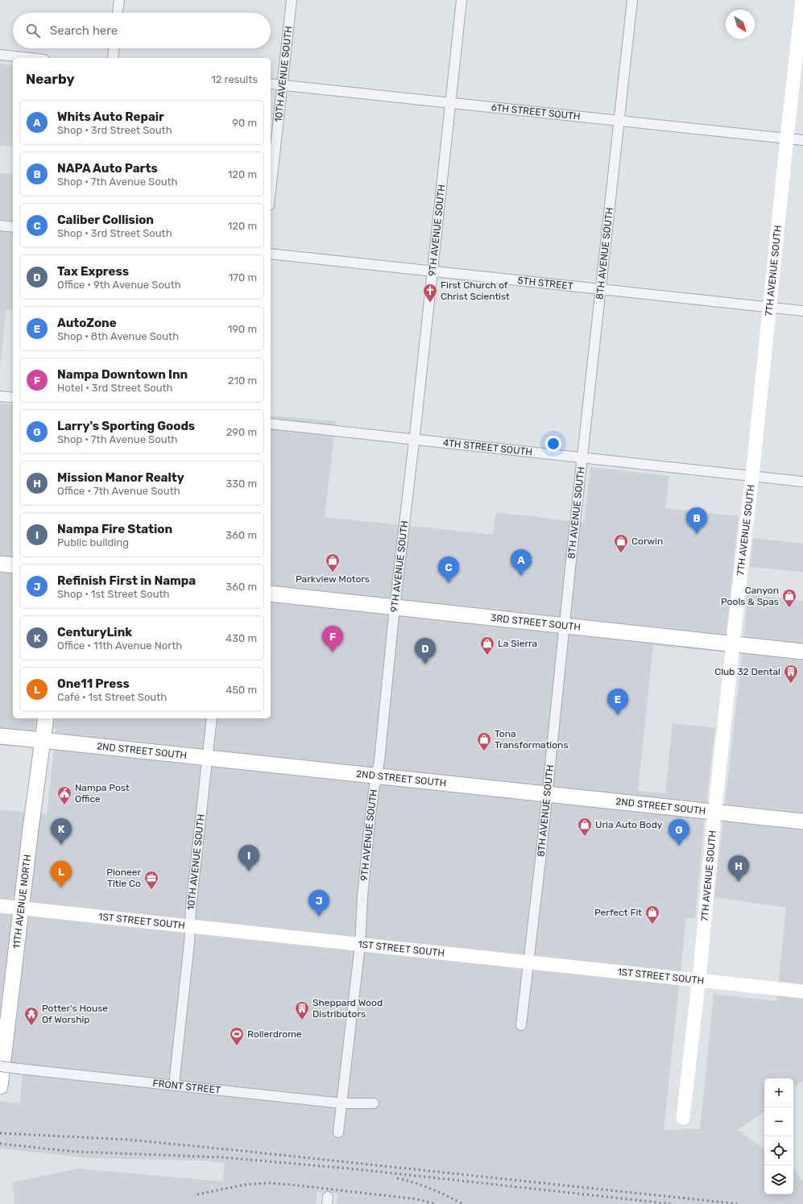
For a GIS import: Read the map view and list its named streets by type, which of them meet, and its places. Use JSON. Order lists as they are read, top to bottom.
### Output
{
  "streets": {
    "main road": ["3RD STREET SOUTH", "2ND STREET SOUTH", "11TH AVENUE NORTH"],
    "street": [
      "10TH AVENUE SOUTH",
      "6TH STREET SOUTH",
      "9TH AVENUE SOUTH",
      "8TH AVENUE SOUTH",
      "7TH AVENUE SOUTH",
      "5TH STREET",
      "4TH STREET SOUTH",
      "1ST STREET SOUTH",
      "FRONT STREET"
    ]
  },
  "crossings": [
    ["10TH AVENUE SOUTH", "6TH STREET SOUTH"],
    ["10TH AVENUE SOUTH", "2ND STREET SOUTH"],
    ["10TH AVENUE SOUTH", "1ST STREET SOUTH"],
    ["10TH AVENUE SOUTH", "FRONT STREET"],
    ["6TH STREET SOUTH", "9TH AVENUE SOUTH"],
    ["6TH STREET SOUTH", "8TH AVENUE SOUTH"],
    ["6TH STREET SOUTH", "7TH AVENUE SOUTH"],
    ["9TH AVENUE SOUTH", "5TH STREET"],
    ["9TH AVENUE SOUTH", "4TH STREET SOUTH"],
    ["9TH AVENUE SOUTH", "3RD STREET SOUTH"],
    ["9TH AVENUE SOUTH", "2ND STREET SOUTH"],
    ["9TH AVENUE SOUTH", "1ST STREET SOUTH"],
    ["9TH AVENUE SOUTH", "FRONT STREET"],
    ["8TH AVENUE SOUTH", "5TH STREET"],
    ["8TH AVENUE SOUTH", "4TH STREET SOUTH"],
    ["8TH AVENUE SOUTH", "3RD STREET SOUTH"],
    ["8TH AVENUE SOUTH", "2ND STREET SOUTH"],
    ["8TH AVENUE SOUTH", "1ST STREET SOUTH"],
    ["7TH AVENUE SOUTH", "5TH STREET"],
    ["7TH AVENUE SOUTH", "4TH STREET SOUTH"],
    ["7TH AVENUE SOUTH", "3RD STREET SOUTH"],
    ["7TH AVENUE SOUTH", "2ND STREET SOUTH"],
    ["7TH AVENUE SOUTH", "1ST STREET SOUTH"],
    ["2ND STREET SOUTH", "11TH AVENUE NORTH"],
    ["11TH AVENUE NORTH", "1ST STREET SOUTH"]
  ],
  "places": {
    "church": ["First Church of Christ Scientist"],
    "shop": [
      "Corwin",
      "Parkview Motors",
      "Canyon Pools & Spas",
      "La Sierra",
      "Tona Transformations",
      "Uria Auto Body",
      "Perfect Fit"
    ],
    "building": ["Club 32 Dental", "Sheppard Wood Distributors"],
    "public building": ["Nampa Post Office"],
    "office": ["Pioneer Title Co"],
    "temple": ["Potter's House Of Worship"],
    "sports": ["Rollerdrome"]
  },
  "north": "bottom right",
  "page": {
    "search": "Search here",
    "heading": ["Nearby", "12 results"],
    "list": [
      {
        "mark": "A",
        "name": "Whits Auto Repair",
        "note": "Shop · 3rd Street South",
        "value": "90 m"
      },
      {
        "mark": "B",
        "name": "NAPA Auto Parts",
        "note": "Shop · 7th Avenue South",
        "value": "120 m"
      },
      {
        "mark": "C",
        "name": "Caliber Collision",
        "note": "Shop · 3rd Street South",
        "value": "120 m"
      },
      {
        "mark": "D",
        "name": "Tax Express",
        "note": "Office · 9th Avenue South",
        "value": "170 m"
      },
      {
        "mark": "E",
        "name": "AutoZone",
        "note": "Shop · 8th Avenue South",
        "value": "190 m"
      },
      {
        "mark": "F",
        "name": "Nampa Downtown Inn",
        "note": "Hotel · 3rd Street South",
        "value": "210 m"
      },
      {
        "mark": "G",
        "name": "Larry's Sporting Goods",
        "note": "Shop · 7th Avenue South",
        "value": "290 m"
      },
      {
        "mark": "H",
        "name": "Mission Manor Realty",
        "note": "Office · 7th Avenue South",
        "value": "330 m"
      },
      {
        "mark": "I",
        "name": "Nampa Fire Station",
        "note": "Public building",
        "value": "360 m"
      },
      {
        "mark": "J",
        "name": "Refinish First in Nampa",
        "note": "Shop · 1st Street South",
        "value": "360 m"
      },
      {
        "mark": "K",
        "name": "CenturyLink",
        "note": "Office · 11th Avenue North",
        "value": "430 m"
      },
      {
        "mark": "L",
        "name": "One11 Press",
        "note": "Café · 1st Street South",
        "value": "450 m"
      }
    ],
    "pins": [
      "B",
      "A",
      "C",
      "F",
      "D",
      "E",
      "K",
      "G",
      "I",
      "H",
      "L",
      "J"
    ],
    "map_buttons": ["+", "−"]
  }
}
